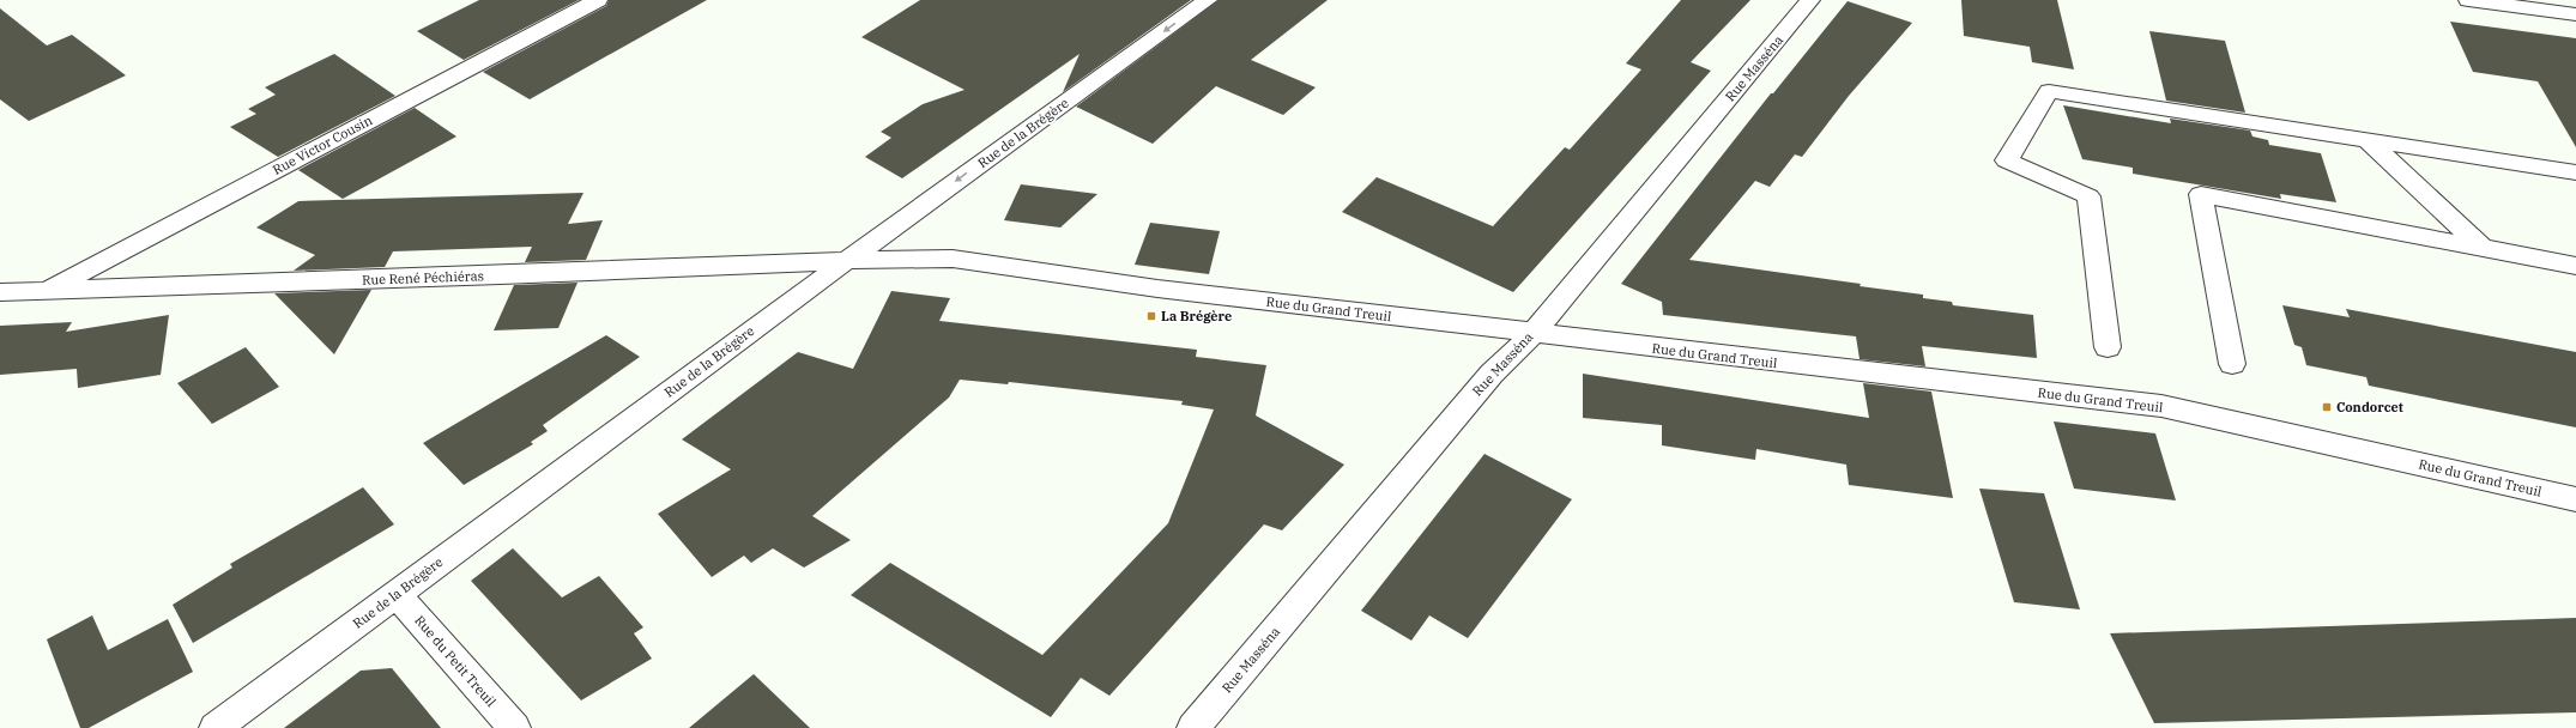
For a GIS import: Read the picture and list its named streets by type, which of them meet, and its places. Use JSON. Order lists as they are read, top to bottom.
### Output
{
  "streets": {
    "street": [
      "Rue Masséna",
      "Rue de la Brégère",
      "Rue Victor Cousin",
      "Rue René Péchiéras",
      "Rue du Grand Treuil",
      "Rue du Petit Treuil"
    ]
  },
  "crossings": [
    ["Rue Masséna", "Rue du Grand Treuil"],
    ["Rue de la Brégère", "Rue René Péchiéras"],
    ["Rue de la Brégère", "Rue du Grand Treuil"],
    ["Rue de la Brégère", "Rue du Petit Treuil"],
    ["Rue Victor Cousin", "Rue René Péchiéras"],
    ["Rue René Péchiéras", "Rue du Grand Treuil"]
  ],
  "one_way": ["Rue de la Brégère"],
  "places": {
    "transit": ["La Brégère", "Condorcet"]
  }
}
